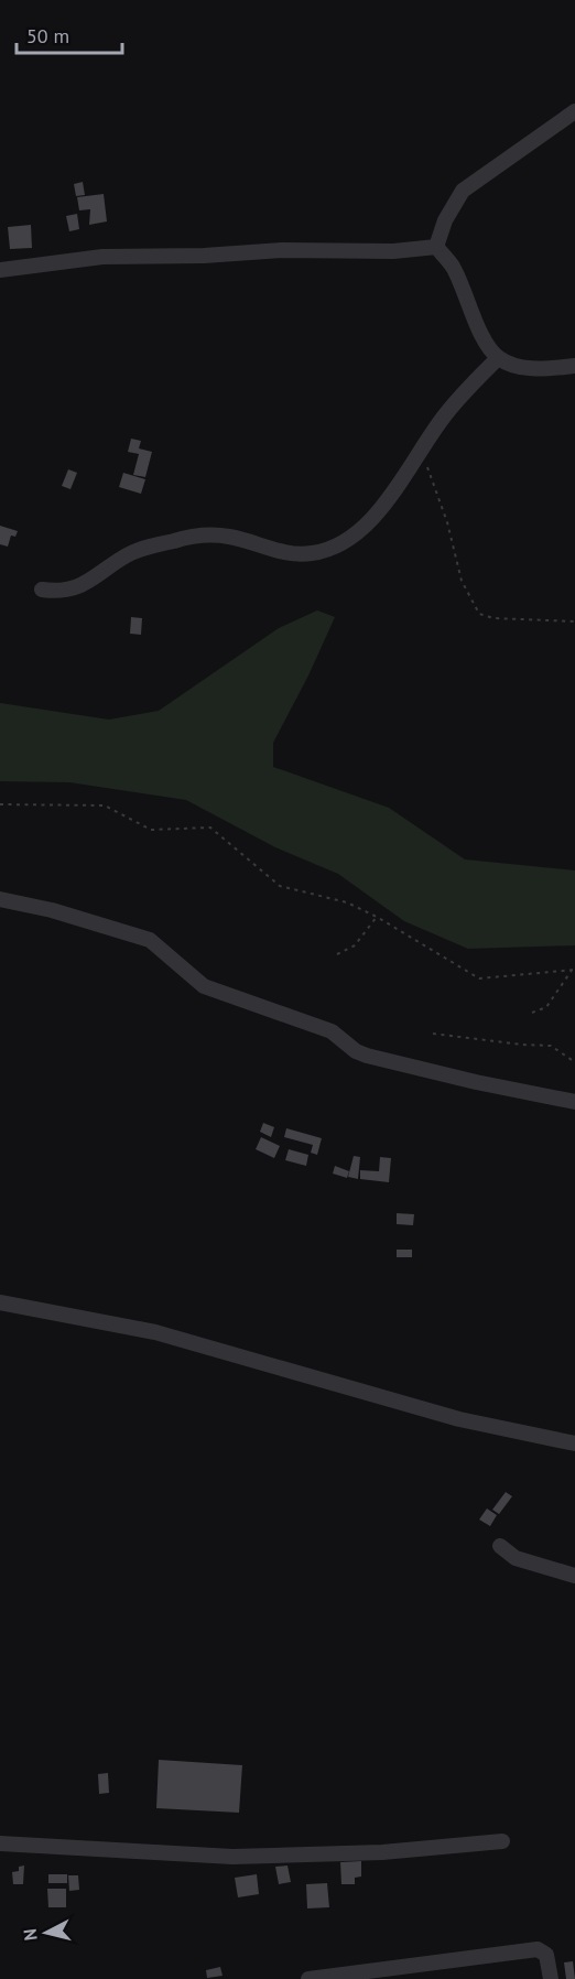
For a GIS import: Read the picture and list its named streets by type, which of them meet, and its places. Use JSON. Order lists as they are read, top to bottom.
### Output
{
  "scale_bar": "50 m",
  "north": "left"
}
